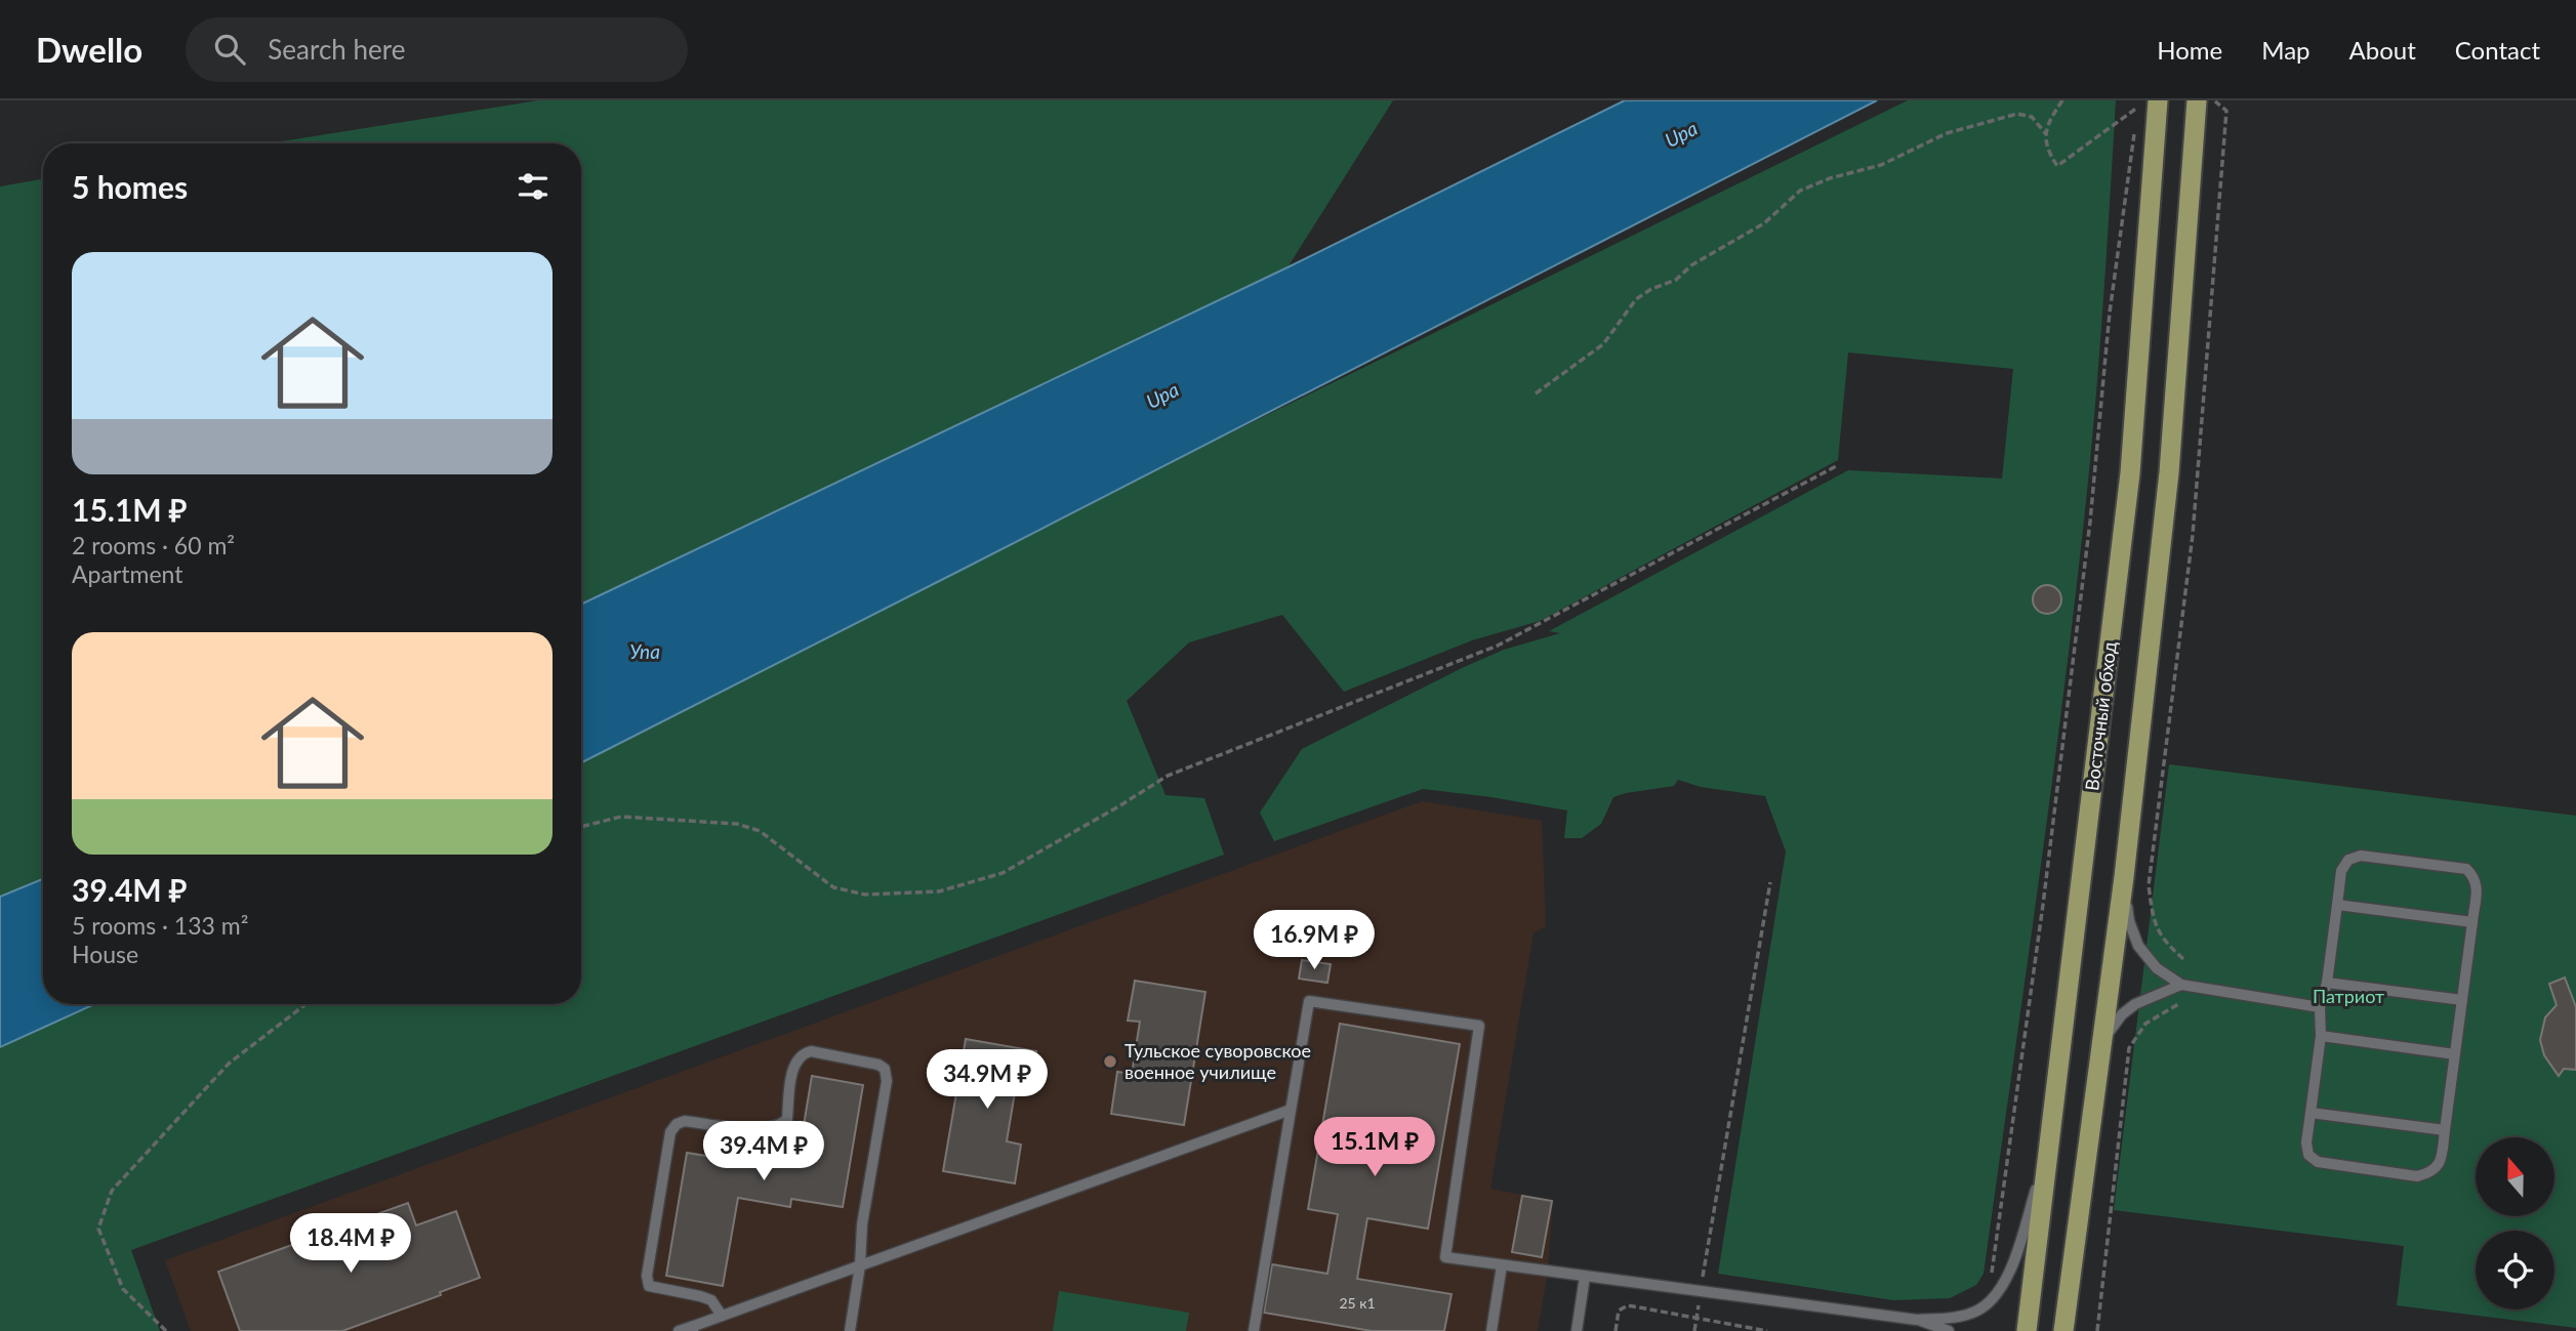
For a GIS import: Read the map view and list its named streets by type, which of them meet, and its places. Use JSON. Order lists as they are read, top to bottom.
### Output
{
  "streets": {
    "main road": ["Восточный обход"]
  },
  "water": ["Upa", "Упа"],
  "parks": ["Патриот"],
  "places": ["Тульское суворовское военное училище"],
  "house_numbers": ["25 к1"],
  "north": "top",
  "page": {
    "header": "Dwello",
    "search": "Search here",
    "nav": [
      "Home",
      "Map",
      "About",
      "Contact"
    ],
    "heading": "5 homes",
    "list": [
      {
        "name": "15.1M ₽",
        "note": "2 rooms · 60 m² · Apartment"
      },
      {
        "name": "39.4M ₽",
        "note": "5 rooms · 133 m² · House"
      }
    ],
    "price": [
      "16.9M ₽",
      "34.9M ₽",
      "15.1M ₽",
      "39.4M ₽",
      "18.4M ₽"
    ]
  }
}
